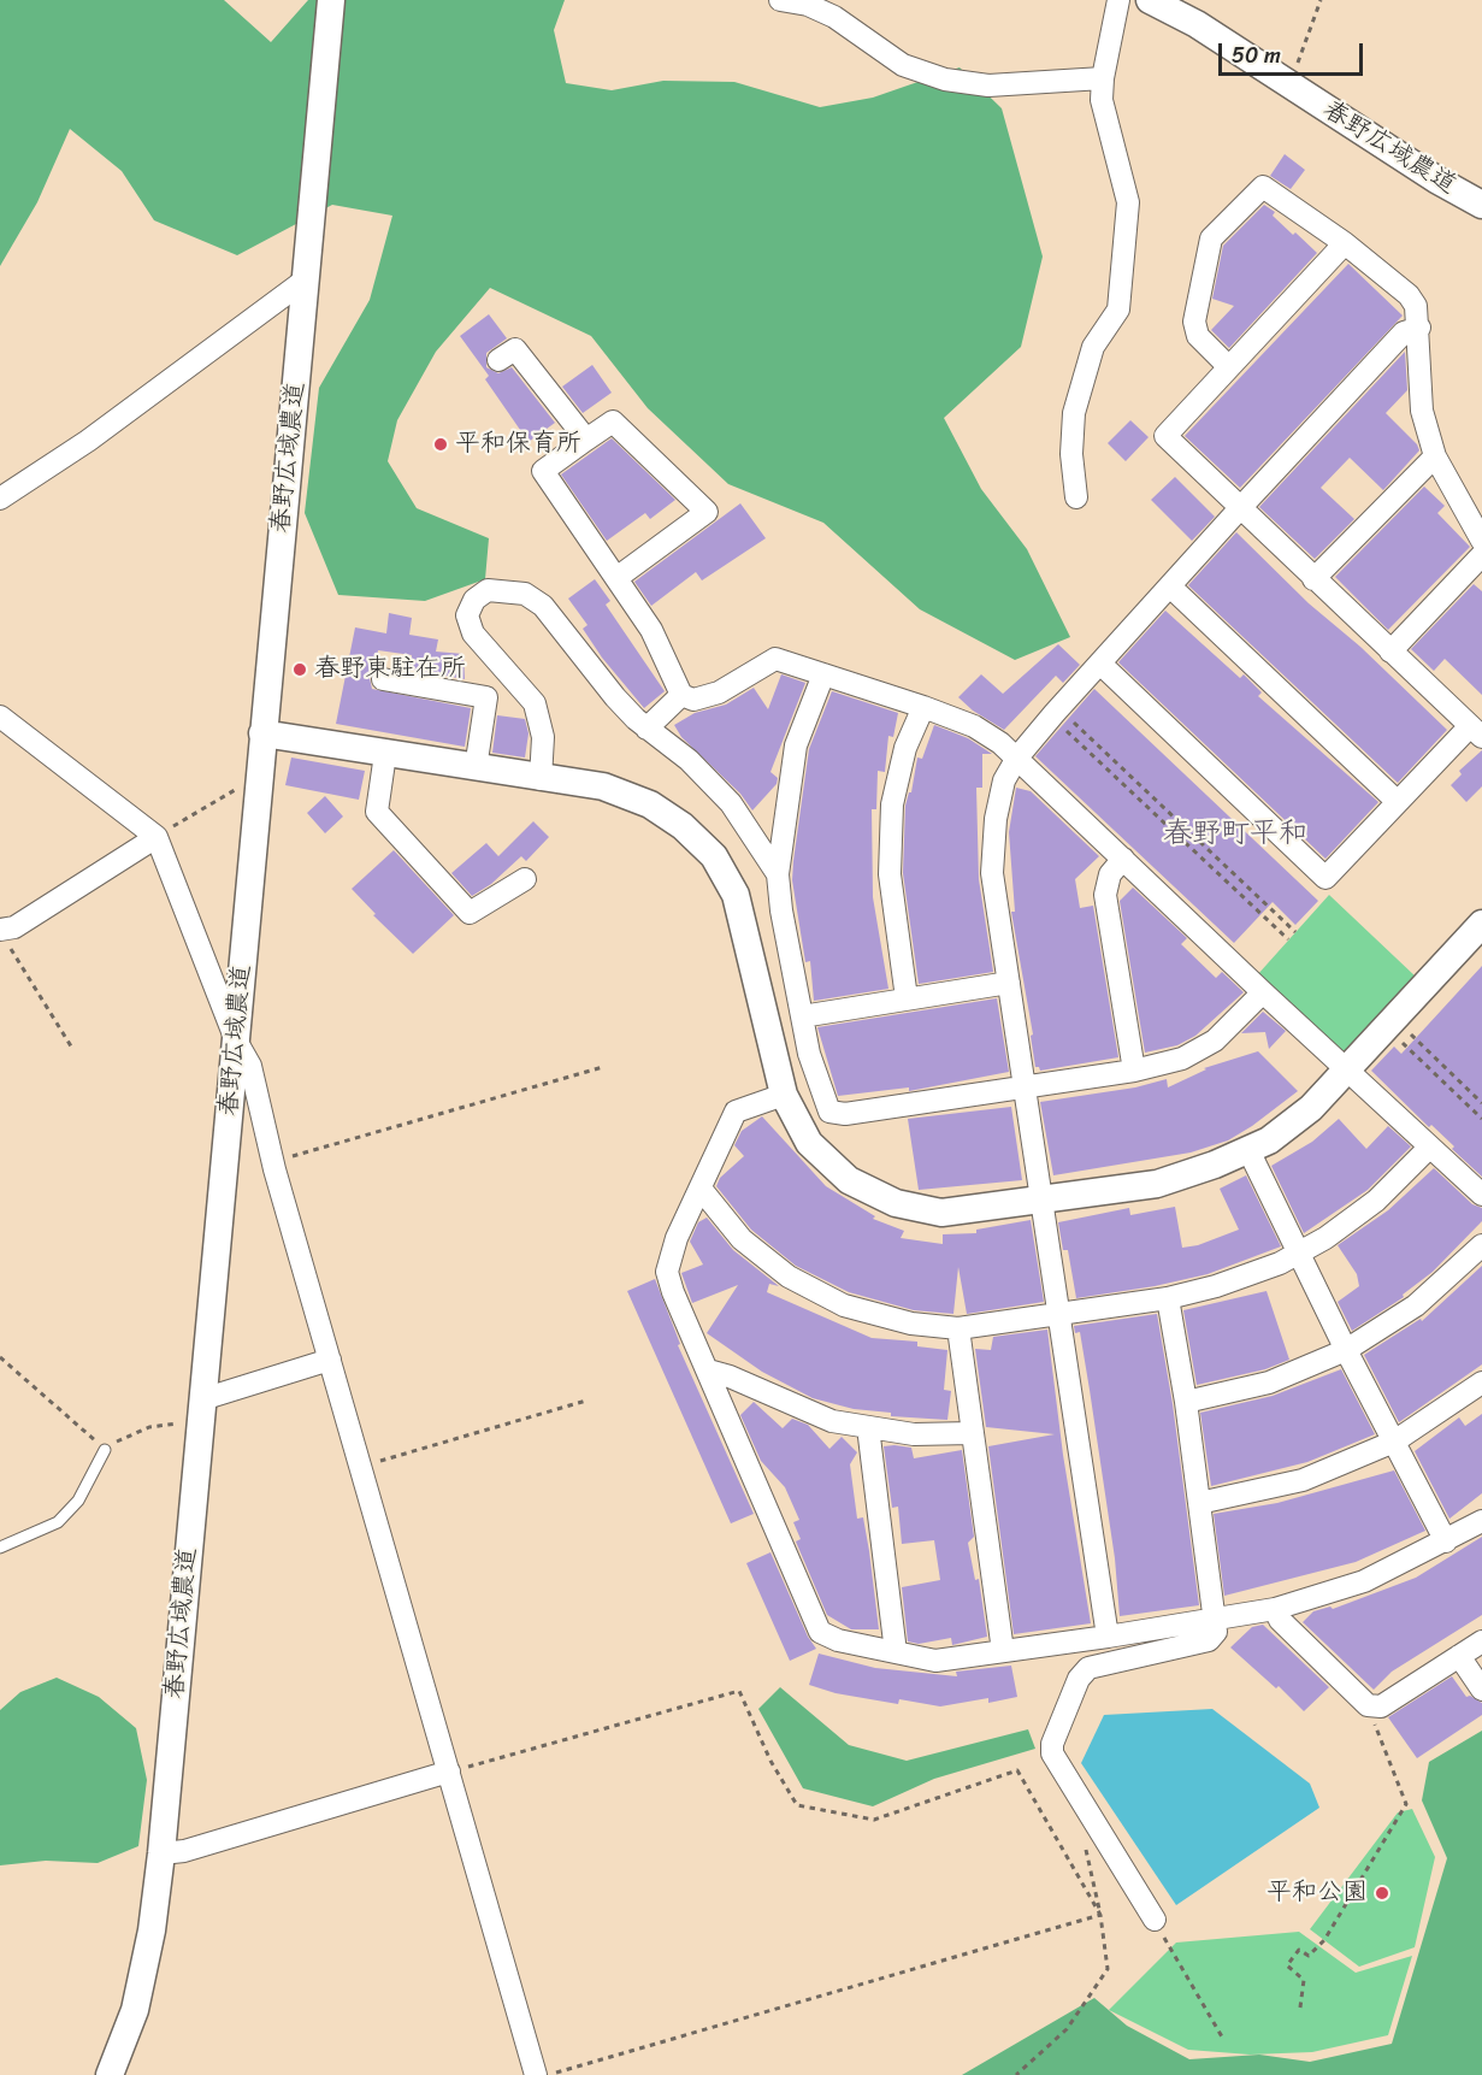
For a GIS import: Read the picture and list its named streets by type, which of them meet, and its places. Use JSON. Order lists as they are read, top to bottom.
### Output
{
  "streets": {
    "street": ["春野広域農道"]
  },
  "districts": ["春野町平和"],
  "places": ["平和保育所", "春野東駐在所", "平和公園"],
  "scale_bar": "50 m"
}
